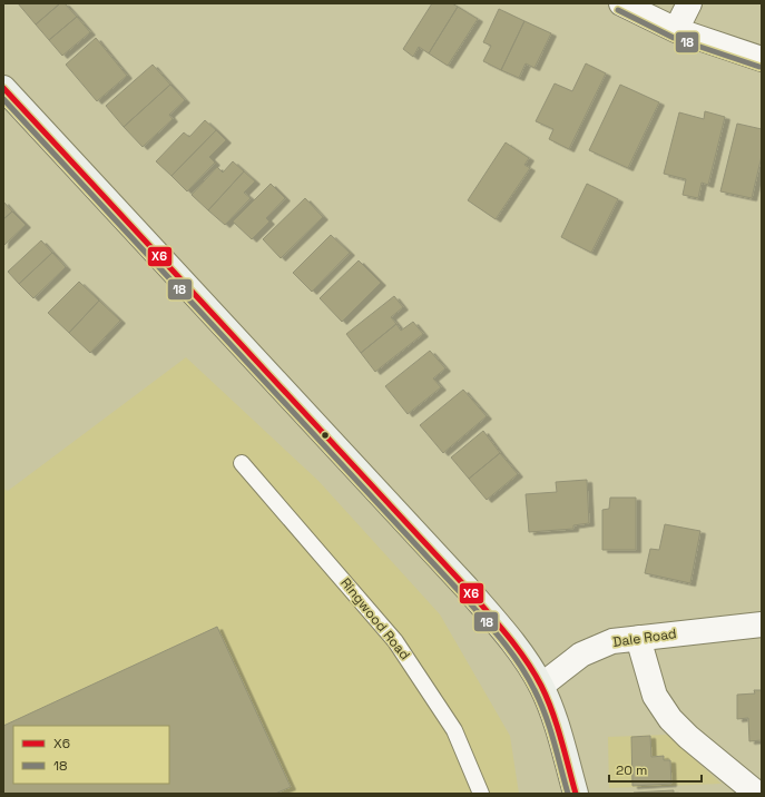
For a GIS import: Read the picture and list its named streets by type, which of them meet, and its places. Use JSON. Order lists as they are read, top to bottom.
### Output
{
  "streets": {
    "street": ["Dale Road"],
    "lane": ["Ringwood Road"]
  },
  "lines": ["transit line 18", "transit line X6"],
  "legend": ["X6", "18"],
  "scale_bar": "20 m"
}
